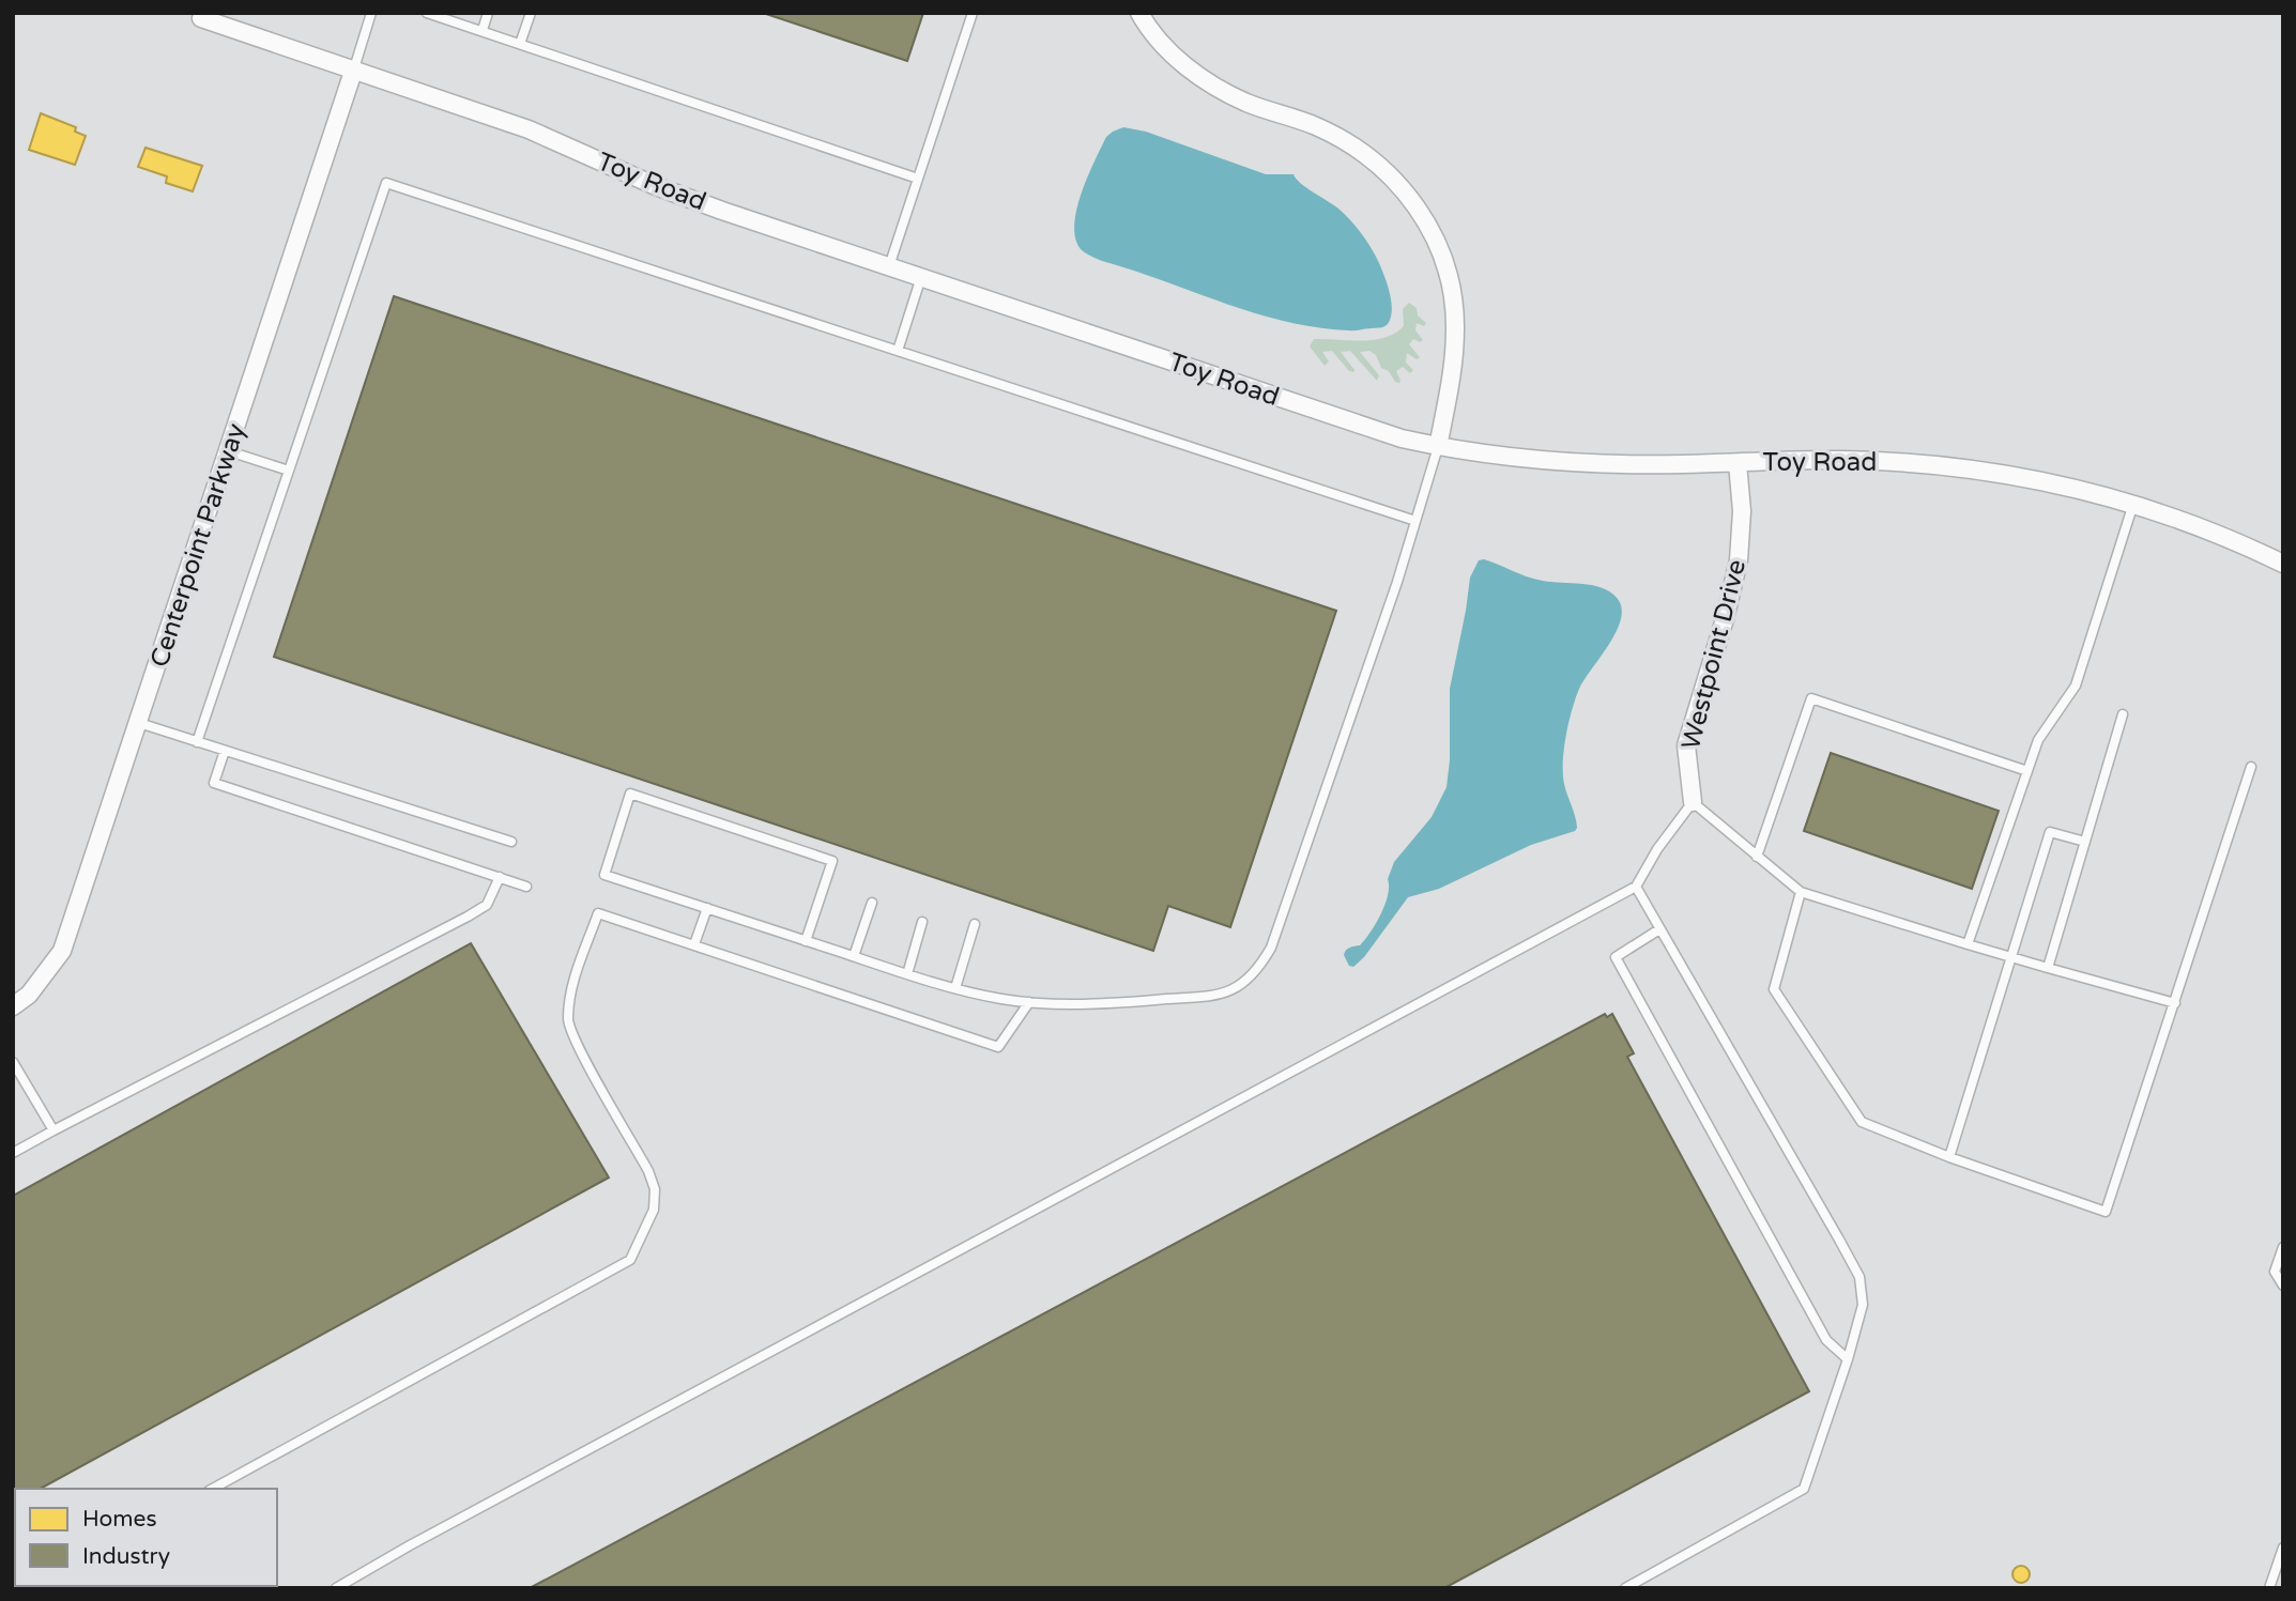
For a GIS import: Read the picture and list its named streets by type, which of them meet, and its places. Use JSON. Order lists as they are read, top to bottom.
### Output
{
  "streets": {
    "street": ["Toy Road", "Centerpoint Parkway", "Westpoint Drive"]
  },
  "crossings": [
    ["Toy Road", "Centerpoint Parkway"],
    ["Toy Road", "Westpoint Drive"]
  ],
  "legend": ["Homes", "Industry"]
}
